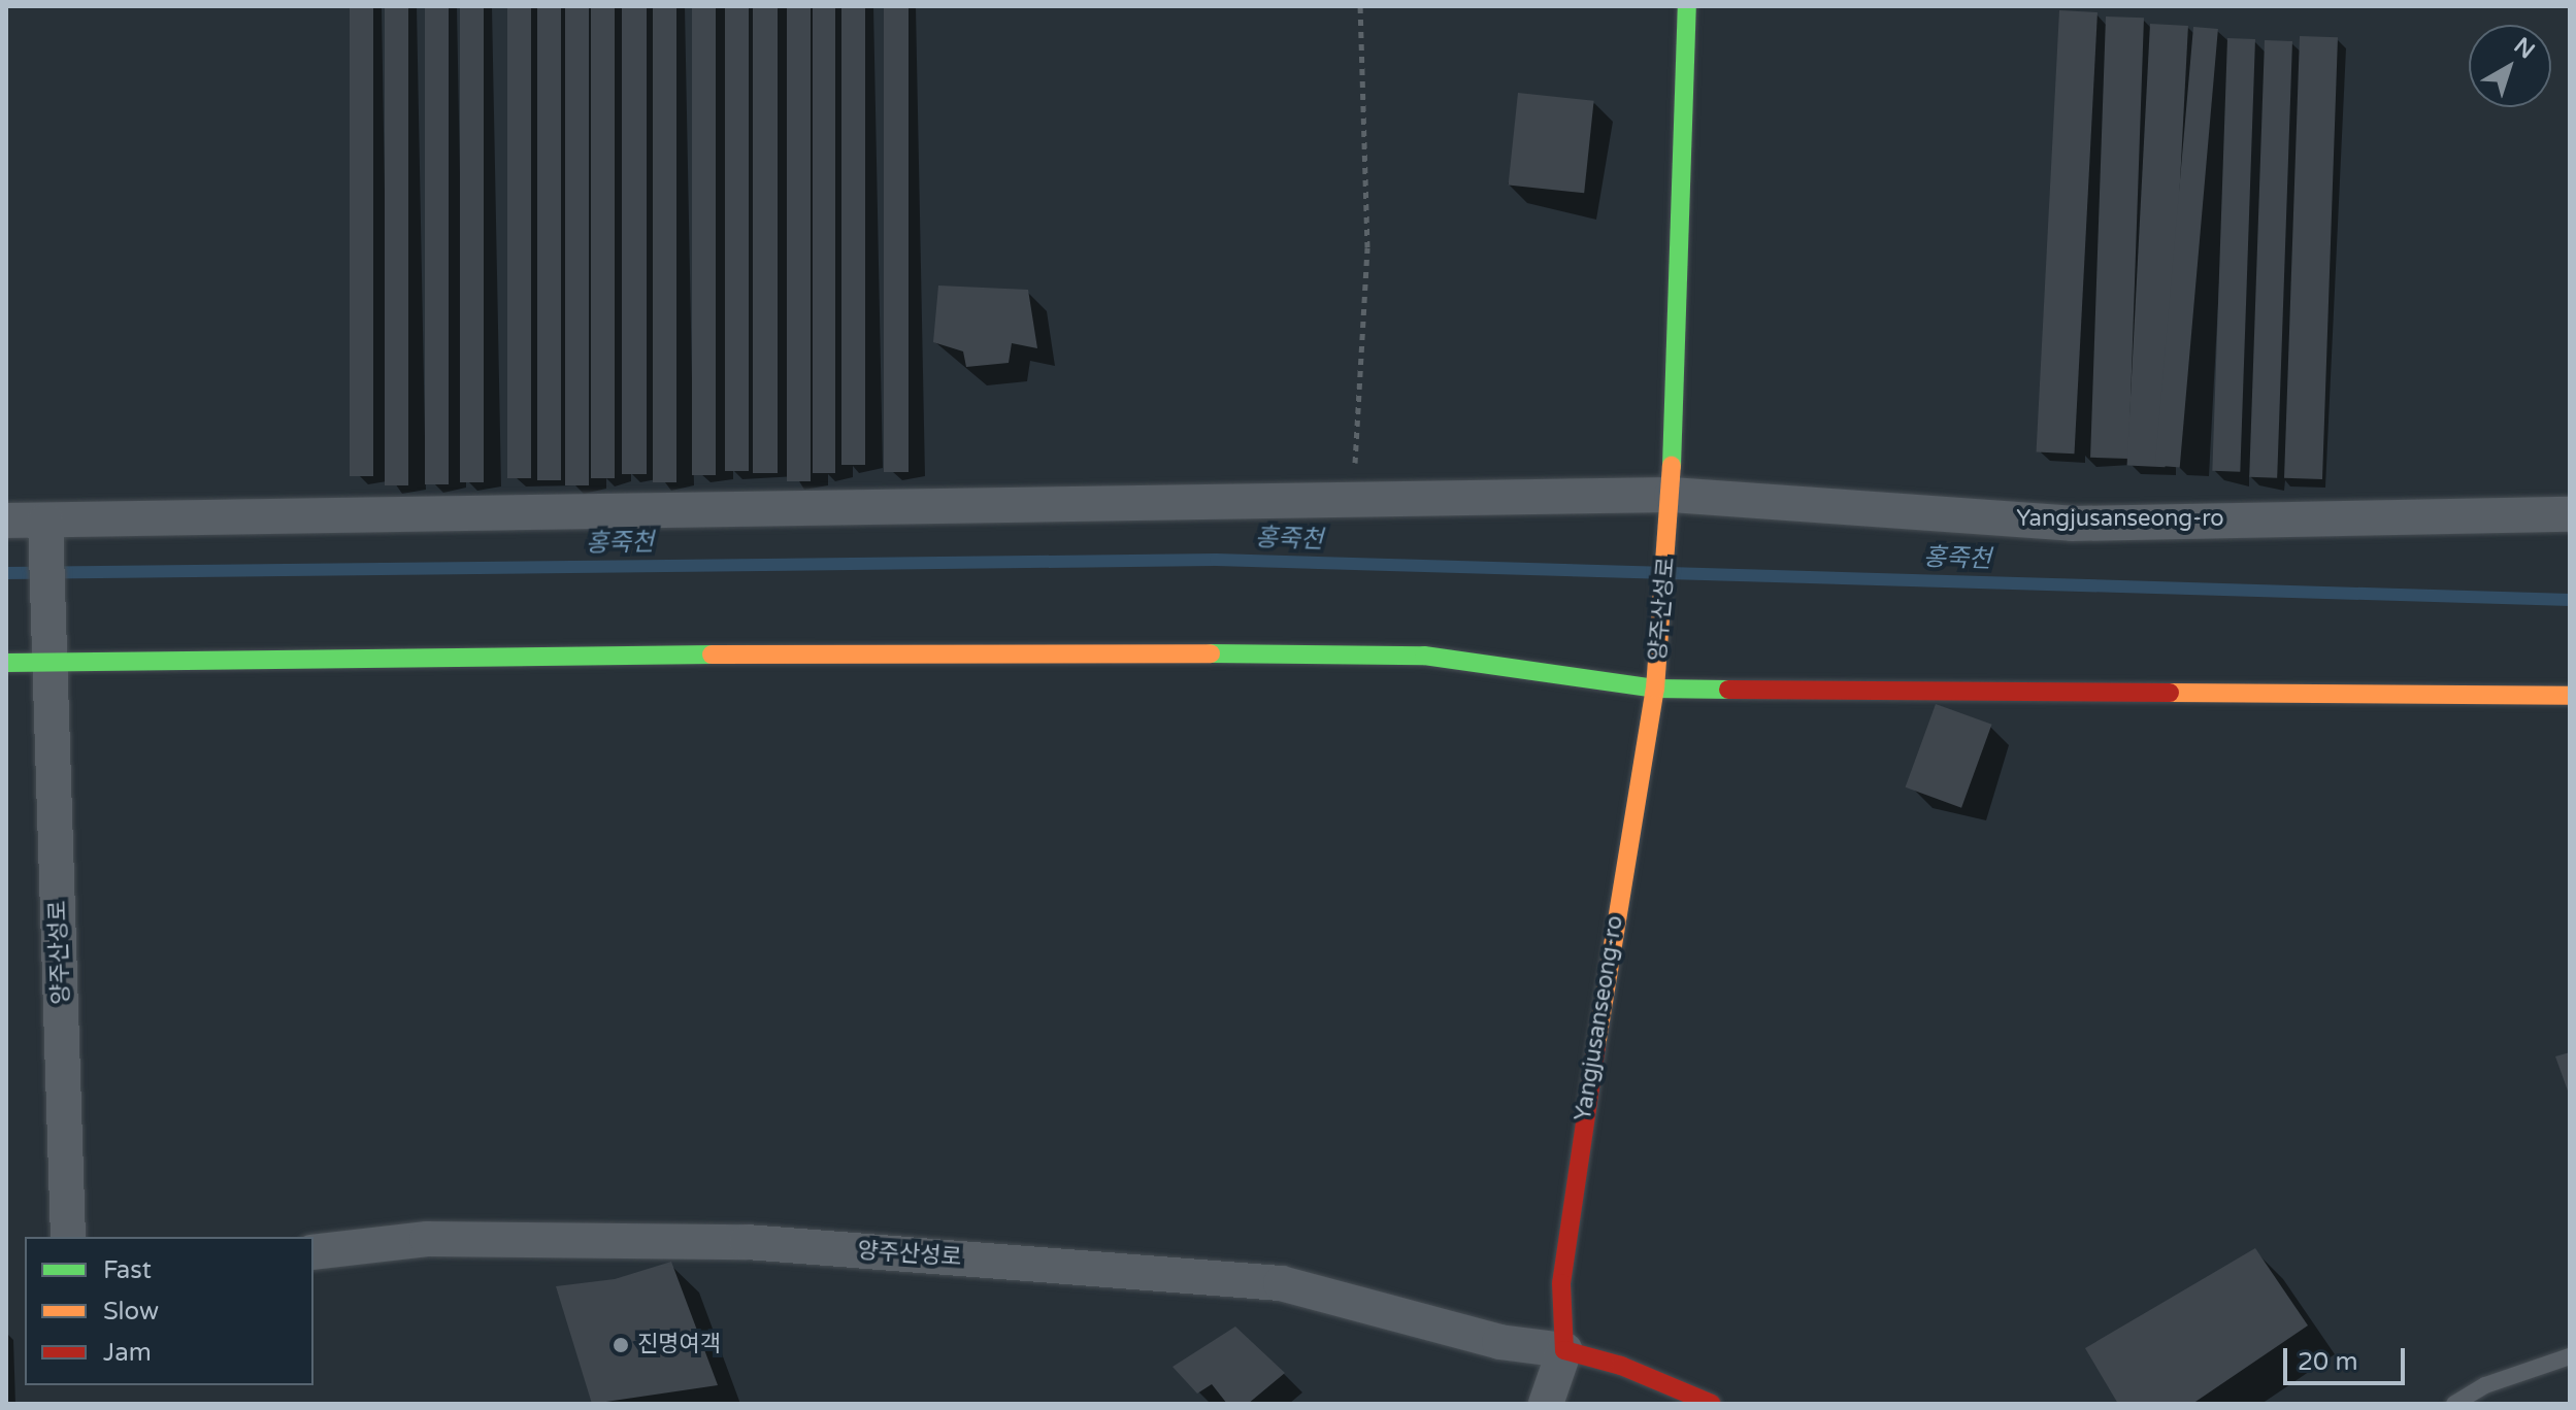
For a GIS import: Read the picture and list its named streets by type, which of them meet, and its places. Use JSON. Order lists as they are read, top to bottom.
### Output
{
  "streets": {
    "street": ["Yangjusanseong-ro", "양주산성로"]
  },
  "crossings": [
    ["Yangjusanseong-ro", "양주산성로"]
  ],
  "water": ["홍죽천"],
  "places": ["진명여객"],
  "legend": ["Fast", "Slow", "Jam"],
  "scale_bar": "20 m",
  "north": "top right"
}
